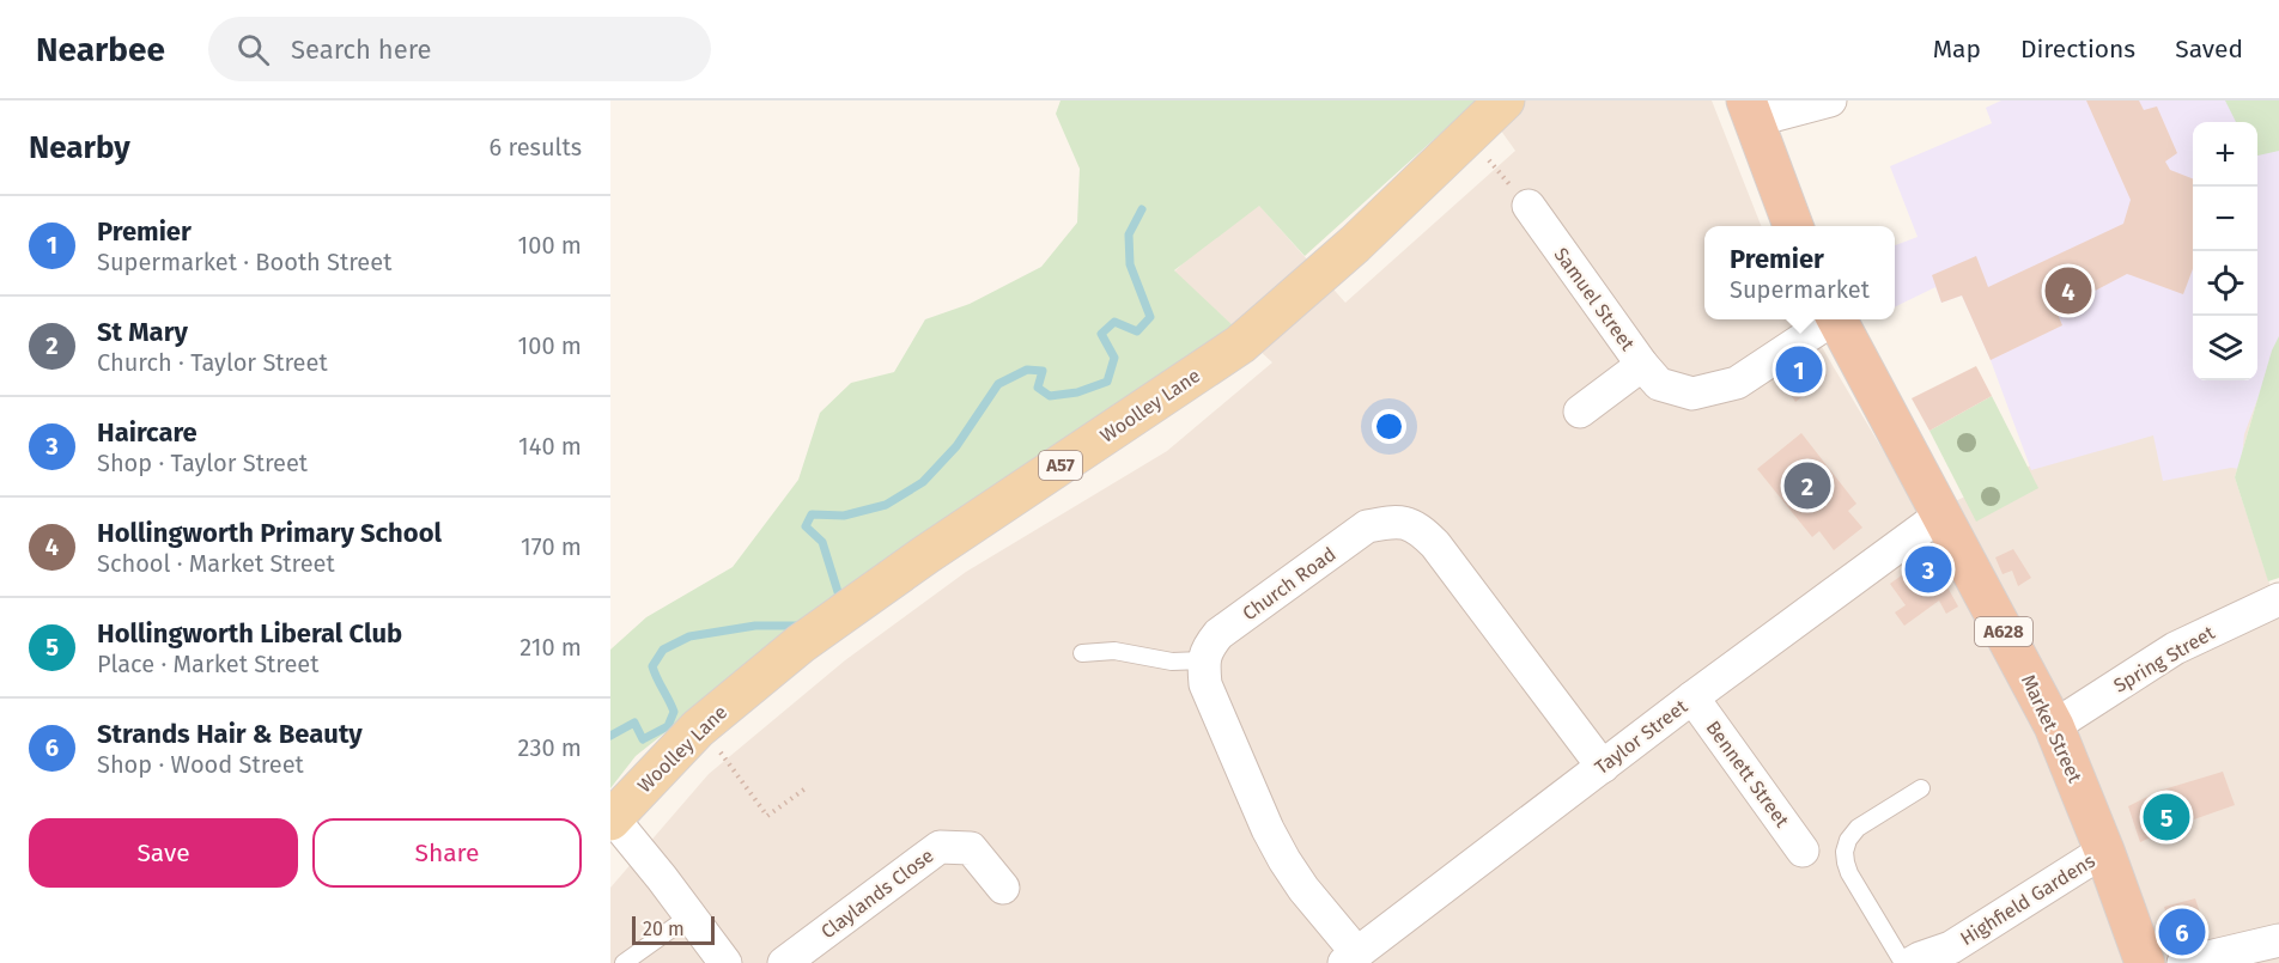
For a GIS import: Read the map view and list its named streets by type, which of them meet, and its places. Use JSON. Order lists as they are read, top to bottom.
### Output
{
  "streets": {
    "highway": ["A628", "Market Street"],
    "main road": ["Woolley Lane", "A57"],
    "street": [
      "Samuel Street",
      "Church Road",
      "Spring Street",
      "Taylor Street",
      "Bennett Street",
      "Claylands Close",
      "Highfield Gardens"
    ]
  },
  "crossings": [
    ["Church Road", "Taylor Street"],
    ["Spring Street", "Market Street"],
    ["Market Street", "Taylor Street"],
    ["Market Street", "Highfield Gardens"],
    ["Taylor Street", "Bennett Street"]
  ],
  "scale_bar": "20 m",
  "page": {
    "header": "Nearbee",
    "search": "Search here",
    "nav": ["Map", "Directions", "Saved"],
    "heading": ["Nearby", "6 results"],
    "map_buttons": ["+", "−"],
    "list": [
      {
        "mark": "1",
        "name": "Premier",
        "note": "Supermarket · Booth Street",
        "value": "100 m"
      },
      {
        "mark": "2",
        "name": "St Mary",
        "note": "Church · Taylor Street",
        "value": "100 m"
      },
      {
        "mark": "3",
        "name": "Haircare",
        "note": "Shop · Taylor Street",
        "value": "140 m"
      },
      {
        "mark": "4",
        "name": "Hollingworth Primary School",
        "note": "School · Market Street",
        "value": "170 m"
      },
      {
        "mark": "5",
        "name": "Hollingworth Liberal Club",
        "note": "Place · Market Street",
        "value": "210 m"
      },
      {
        "mark": "6",
        "name": "Strands Hair & Beauty",
        "note": "Shop · Wood Street",
        "value": "230 m"
      }
    ],
    "popup": ["Premier", "Supermarket"],
    "pins": [
      "4",
      "1",
      "2",
      "3",
      "5",
      "6"
    ],
    "buttons": ["Save", "Share"],
    "scale": "20 m"
  }
}
